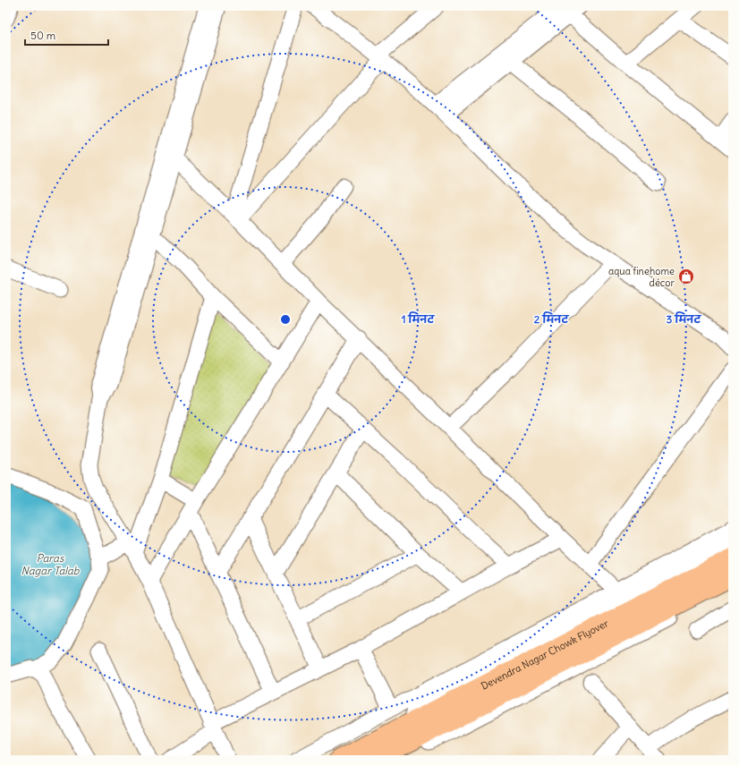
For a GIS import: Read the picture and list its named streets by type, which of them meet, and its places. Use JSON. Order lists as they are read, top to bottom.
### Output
{
  "streets": {
    "highway": ["Devendra Nagar Chowk Flyover"]
  },
  "water": ["Paras Nagar Talab"],
  "places": {
    "shop": ["aqua finehome décor"]
  },
  "scale_bar": "50 m",
  "rings": ["1 मिनट", "2 मिनट", "3 मिनट"]
}
